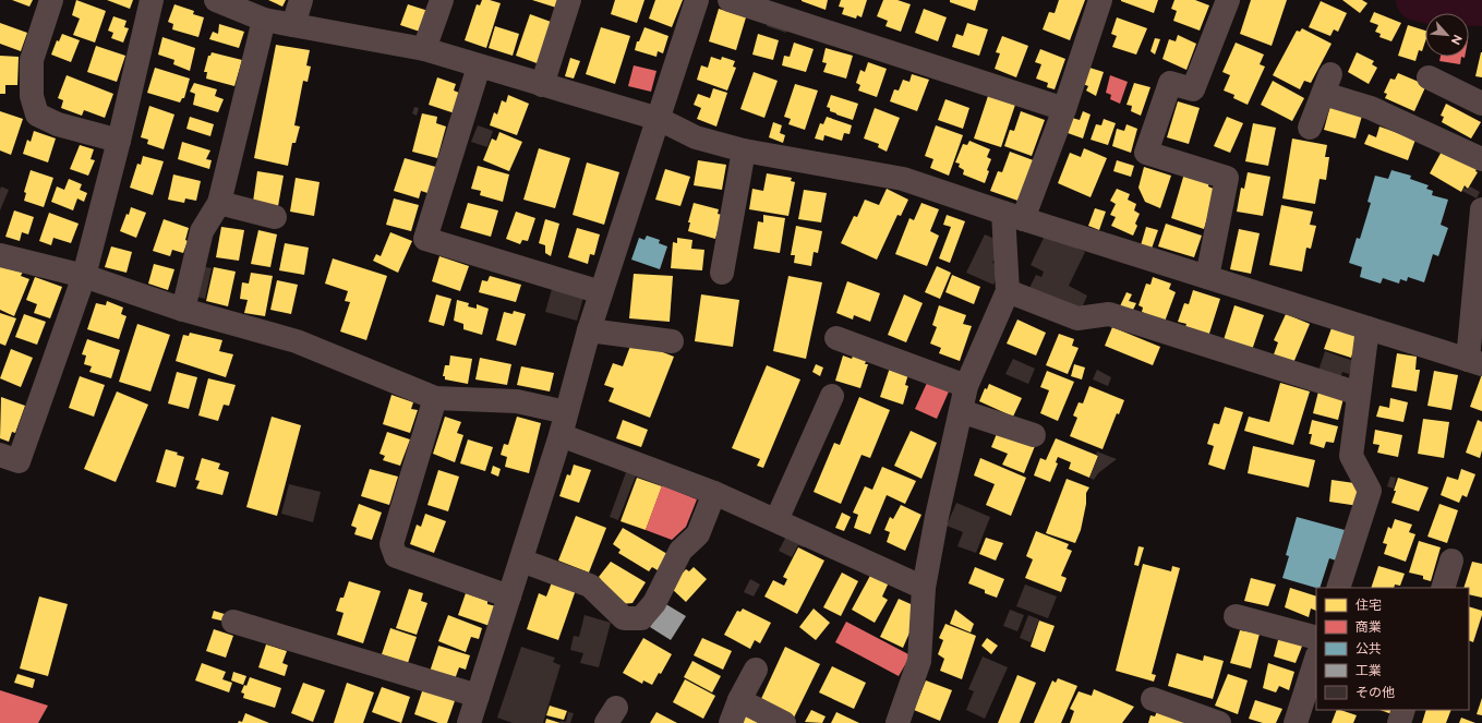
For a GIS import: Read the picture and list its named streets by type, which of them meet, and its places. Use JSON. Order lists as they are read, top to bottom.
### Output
{
  "legend": [
    "住宅",
    "商業",
    "公共",
    "工業",
    "その他"
  ],
  "north": "bottom right"
}
